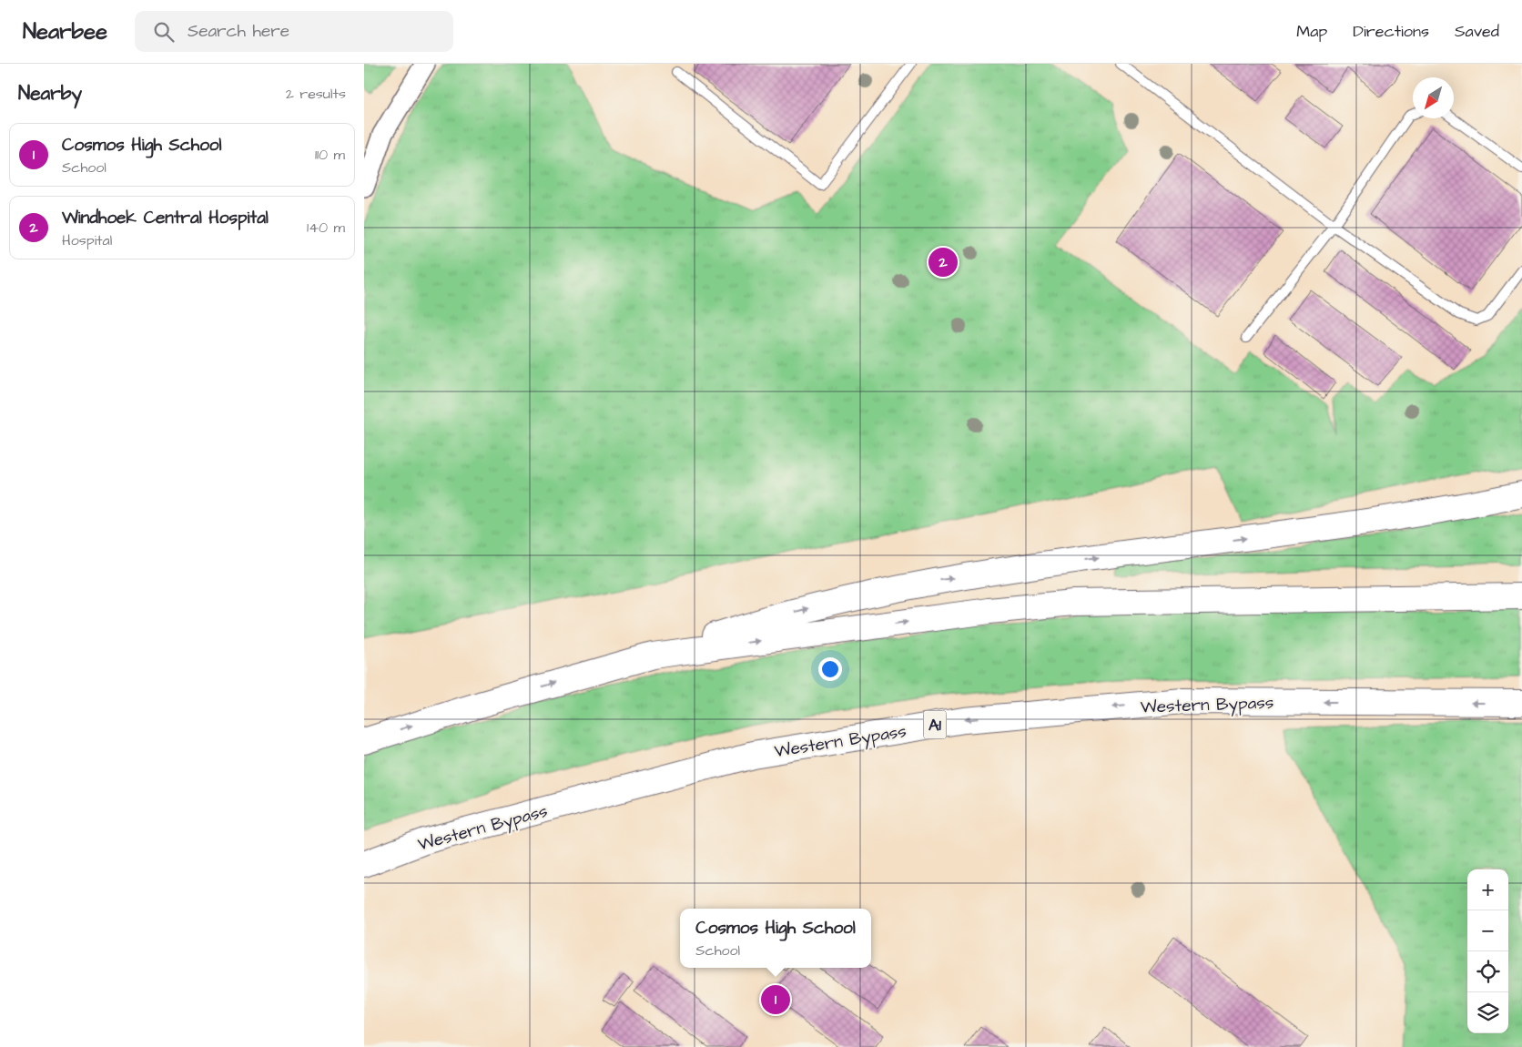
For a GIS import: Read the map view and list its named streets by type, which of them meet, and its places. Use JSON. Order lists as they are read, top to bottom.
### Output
{
  "streets": {
    "highway": ["Western Bypass", "A1"]
  },
  "north": "bottom left",
  "page": {
    "header": "Nearbee",
    "search": "Search here",
    "nav": ["Map", "Directions", "Saved"],
    "heading": ["Nearby", "2 results"],
    "list": [
      {
        "mark": "1",
        "name": "Cosmos High School",
        "note": "School",
        "value": "110 m"
      },
      {
        "mark": "2",
        "name": "Windhoek Central Hospital",
        "note": "Hospital",
        "value": "140 m"
      }
    ],
    "pins": ["2", "1"],
    "map_buttons": ["+", "−"],
    "popup": ["Cosmos High School", "School"]
  }
}
